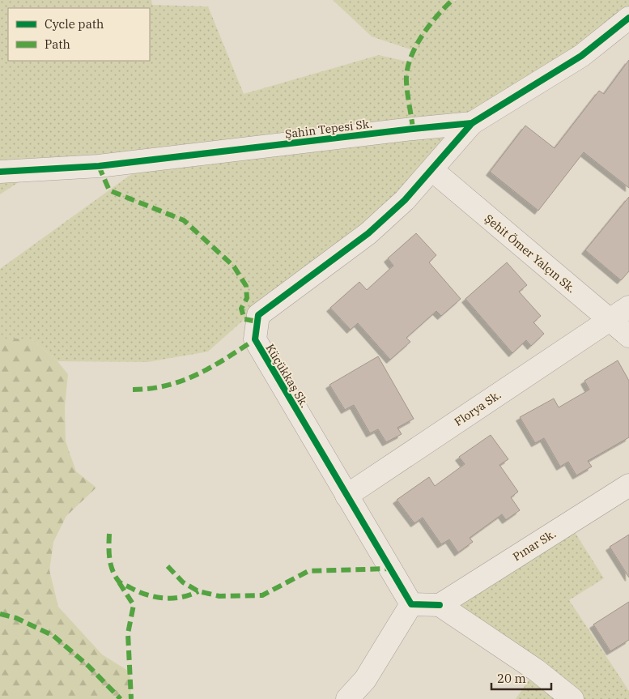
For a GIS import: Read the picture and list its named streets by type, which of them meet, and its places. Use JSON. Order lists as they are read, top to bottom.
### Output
{
  "streets": {
    "street": [
      "Şahin Tepesi Sk.",
      "Şehit Ömer Yalçın Sk.",
      "Küçükkaş Sk.",
      "Florya Sk.",
      "Pınar Sk."
    ]
  },
  "crossings": [
    ["Şahin Tepesi Sk.", "Küçükkaş Sk."],
    ["Şehit Ömer Yalçın Sk.", "Küçükkaş Sk."],
    ["Şehit Ömer Yalçın Sk.", "Florya Sk."],
    ["Küçükkaş Sk.", "Florya Sk."]
  ],
  "legend": ["Cycle path", "Path"],
  "scale_bar": "20 m"
}
